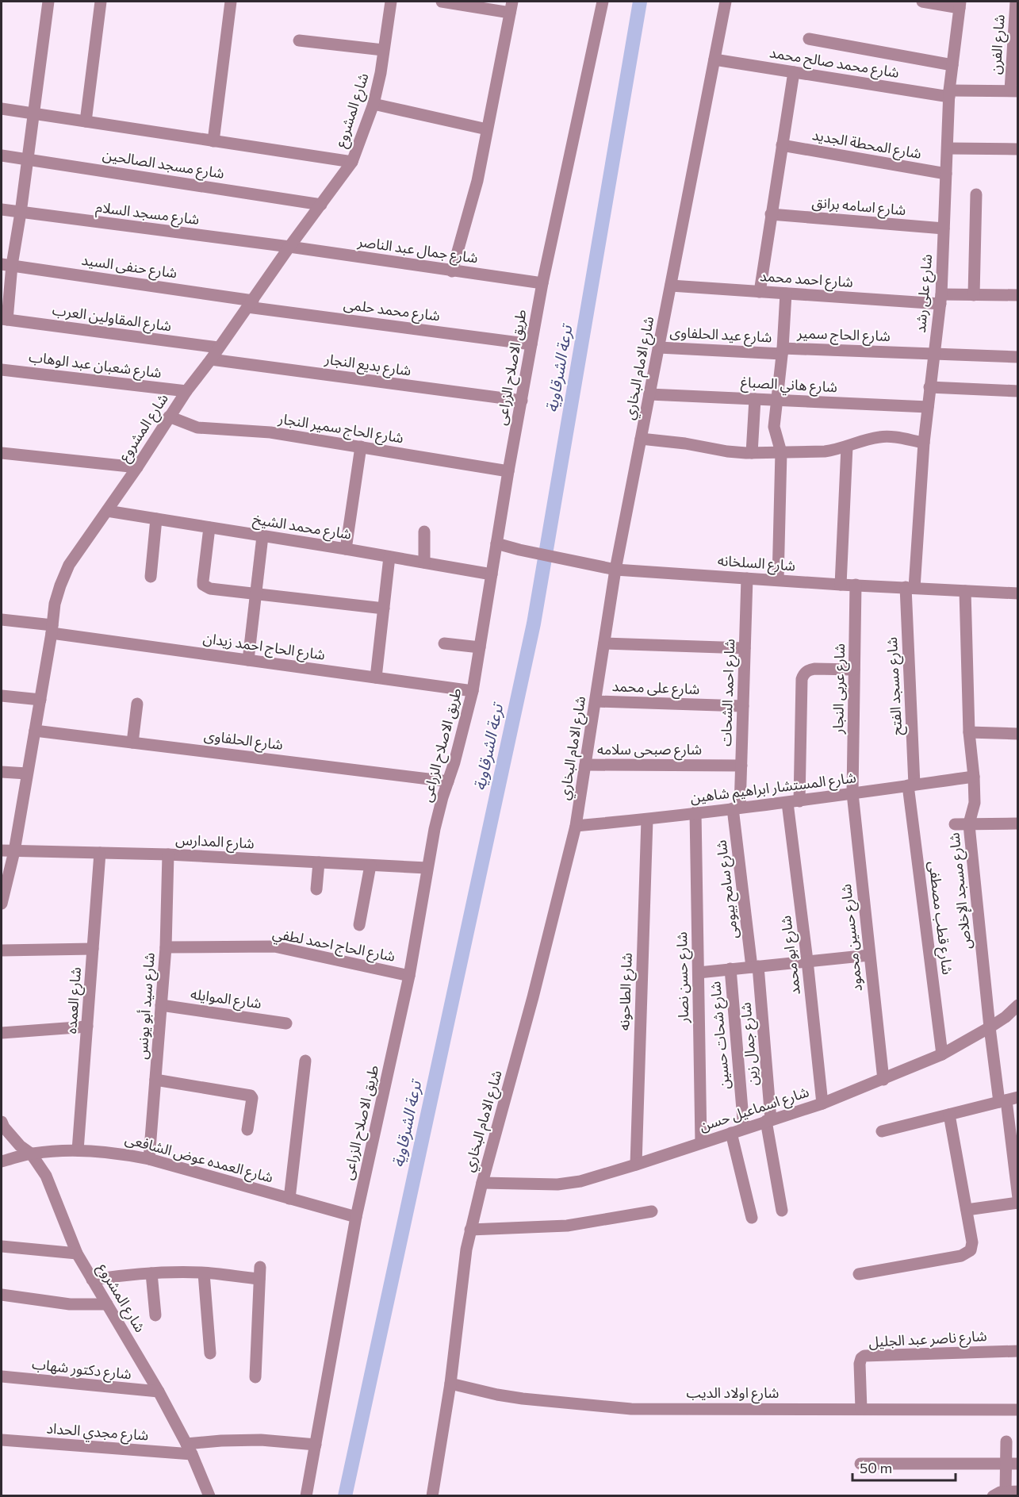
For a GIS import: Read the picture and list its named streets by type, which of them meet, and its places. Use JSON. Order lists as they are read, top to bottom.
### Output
{
  "streets": {
    "street": [
      "شارع الفرن",
      "شارع محمد صالح محمد",
      "شارع المشروع",
      "شارع المحطة الجديد",
      "شارع مسجد الصالحين",
      "شارع اسامه برانق",
      "شارع مسجد السلام",
      "شارع جمال عبد الناصر",
      "شارع حنفى السيد",
      "شارع احمد محمد",
      "شارع على رشد",
      "شارع محمد حلمى",
      "شارع المقاولين العرب",
      "شارع عيد الحلفاوى",
      "شارع الحاج سمير",
      "شارع شعبان عبد الوهاب",
      "شارع بديع النجار",
      "طريق الاصلاح الزراعى",
      "شارع الامام البخاري",
      "شارع هاني الصباغ",
      "شارع الحاج سمير النجار",
      "شارع محمد الشيخ",
      "شارع السلخانه",
      "شارع الحاج احمد زيدان",
      "شارع مسجد الفتح",
      "شارع على محمد",
      "شارع عربى النجار",
      "شارع احمد الشحات",
      "شارع الحلفاوى",
      "شارع صبحى سلامه",
      "شارع المستشار ابراهيم شاهين",
      "شارع المدارس",
      "شارع سامح بيومى",
      "شارع مسجد الإخلاص",
      "شارع قطب مصطفى",
      "شارع حسين محمود",
      "شارع الحاج احمد لطفي",
      "شارع ابو محمد",
      "شارع حسن نصار",
      "شارع الطاحونه",
      "شارع الموايله",
      "شارع العمده",
      "شارع سيد أبو يونس",
      "شارع شحات حسين",
      "شارع جمال زين",
      "شارع اسماعيل حسن",
      "شارع العمده عوض الشافعى",
      "شارع ناصر عبد الجليل",
      "شارع دكتور شهاب",
      "شارع اولاد الديب",
      "شارع مجدي الحداد"
    ]
  },
  "crossings": [
    ["شارع الفرن", "شارع محمد صالح محمد"],
    ["شارع محمد صالح محمد", "شارع على رشد"],
    ["شارع محمد صالح محمد", "شارع الامام البخاري"],
    ["شارع المشروع", "شارع مسجد الصالحين"],
    ["شارع المشروع", "شارع مسجد السلام"],
    ["شارع المشروع", "شارع جمال عبد الناصر"],
    ["شارع المشروع", "شارع حنفى السيد"],
    ["شارع المشروع", "شارع محمد حلمى"],
    ["شارع المشروع", "شارع المقاولين العرب"],
    ["شارع المشروع", "شارع شعبان عبد الوهاب"],
    ["شارع المشروع", "شارع بديع النجار"],
    ["شارع المشروع", "شارع الحاج سمير النجار"],
    ["شارع المشروع", "شارع محمد الشيخ"],
    ["شارع المشروع", "شارع الحاج احمد زيدان"],
    ["شارع المشروع", "شارع الحلفاوى"],
    ["شارع المشروع", "شارع المدارس"],
    ["شارع المشروع", "شارع العمده عوض الشافعى"],
    ["شارع المشروع", "شارع دكتور شهاب"],
    ["شارع المشروع", "شارع مجدي الحداد"],
    ["شارع المحطة الجديد", "شارع على رشد"],
    ["شارع اسامه برانق", "شارع على رشد"],
    ["شارع مسجد السلام", "شارع جمال عبد الناصر"],
    ["شارع جمال عبد الناصر", "طريق الاصلاح الزراعى"],
    ["شارع حنفى السيد", "شارع محمد حلمى"],
    ["شارع احمد محمد", "شارع على رشد"],
    ["شارع احمد محمد", "شارع الامام البخاري"],
    ["شارع على رشد", "شارع الحاج سمير"],
    ["شارع على رشد", "شارع هاني الصباغ"],
    ["شارع على رشد", "شارع السلخانه"],
    ["شارع على رشد", "شارع مسجد الفتح"],
    ["شارع محمد حلمى", "طريق الاصلاح الزراعى"],
    ["شارع عيد الحلفاوى", "شارع الحاج سمير"],
    ["شارع عيد الحلفاوى", "شارع الامام البخاري"],
    ["شارع بديع النجار", "طريق الاصلاح الزراعى"],
    ["طريق الاصلاح الزراعى", "شارع الحاج سمير النجار"],
    ["طريق الاصلاح الزراعى", "شارع محمد الشيخ"],
    ["طريق الاصلاح الزراعى", "شارع السلخانه"],
    ["طريق الاصلاح الزراعى", "شارع الحاج احمد زيدان"],
    ["طريق الاصلاح الزراعى", "شارع الحلفاوى"],
    ["طريق الاصلاح الزراعى", "شارع المدارس"],
    ["طريق الاصلاح الزراعى", "شارع الحاج احمد لطفي"],
    ["طريق الاصلاح الزراعى", "شارع العمده عوض الشافعى"],
    ["طريق الاصلاح الزراعى", "شارع مجدي الحداد"],
    ["شارع الامام البخاري", "شارع هاني الصباغ"],
    ["شارع الامام البخاري", "شارع السلخانه"],
    ["شارع الامام البخاري", "شارع على محمد"],
    ["شارع الامام البخاري", "شارع صبحى سلامه"],
    ["شارع الامام البخاري", "شارع المستشار ابراهيم شاهين"],
    ["شارع الامام البخاري", "شارع اسماعيل حسن"],
    ["شارع الامام البخاري", "شارع اولاد الديب"],
    ["شارع السلخانه", "شارع مسجد الفتح"],
    ["شارع السلخانه", "شارع عربى النجار"],
    ["شارع السلخانه", "شارع احمد الشحات"],
    ["شارع السلخانه", "شارع مسجد الإخلاص"],
    ["شارع مسجد الفتح", "شارع المستشار ابراهيم شاهين"],
    ["شارع مسجد الفتح", "شارع قطب مصطفى"],
    ["شارع على محمد", "شارع احمد الشحات"],
    ["شارع عربى النجار", "شارع المستشار ابراهيم شاهين"],
    ["شارع عربى النجار", "شارع حسين محمود"],
    ["شارع عربى النجار", "شارع ابو محمد"],
    ["شارع احمد الشحات", "شارع صبحى سلامه"],
    ["شارع احمد الشحات", "شارع المستشار ابراهيم شاهين"],
    ["شارع احمد الشحات", "شارع سامح بيومى"],
    ["شارع المستشار ابراهيم شاهين", "شارع سامح بيومى"],
    ["شارع المستشار ابراهيم شاهين", "شارع مسجد الإخلاص"],
    ["شارع المستشار ابراهيم شاهين", "شارع قطب مصطفى"],
    ["شارع المستشار ابراهيم شاهين", "شارع حسين محمود"],
    ["شارع المستشار ابراهيم شاهين", "شارع ابو محمد"],
    ["شارع المستشار ابراهيم شاهين", "شارع حسن نصار"],
    ["شارع المستشار ابراهيم شاهين", "شارع الطاحونه"],
    ["شارع المدارس", "شارع العمده"],
    ["شارع المدارس", "شارع سيد أبو يونس"],
    ["شارع سامح بيومى", "شارع جمال زين"],
    ["شارع مسجد الإخلاص", "شارع اسماعيل حسن"],
    ["شارع قطب مصطفى", "شارع اسماعيل حسن"],
    ["شارع حسين محمود", "شارع اسماعيل حسن"],
    ["شارع الحاج احمد لطفي", "شارع سيد أبو يونس"],
    ["شارع ابو محمد", "شارع اسماعيل حسن"],
    ["شارع حسن نصار", "شارع اسماعيل حسن"],
    ["شارع الطاحونه", "شارع اسماعيل حسن"],
    ["شارع الموايله", "شارع سيد أبو يونس"],
    ["شارع العمده", "شارع العمده عوض الشافعى"],
    ["شارع سيد أبو يونس", "شارع العمده عوض الشافعى"],
    ["شارع شحات حسين", "شارع اسماعيل حسن"],
    ["شارع جمال زين", "شارع اسماعيل حسن"],
    ["شارع ناصر عبد الجليل", "شارع اولاد الديب"]
  ],
  "water": ["ترعة الشرقاوية"],
  "scale_bar": "50 m"
}
